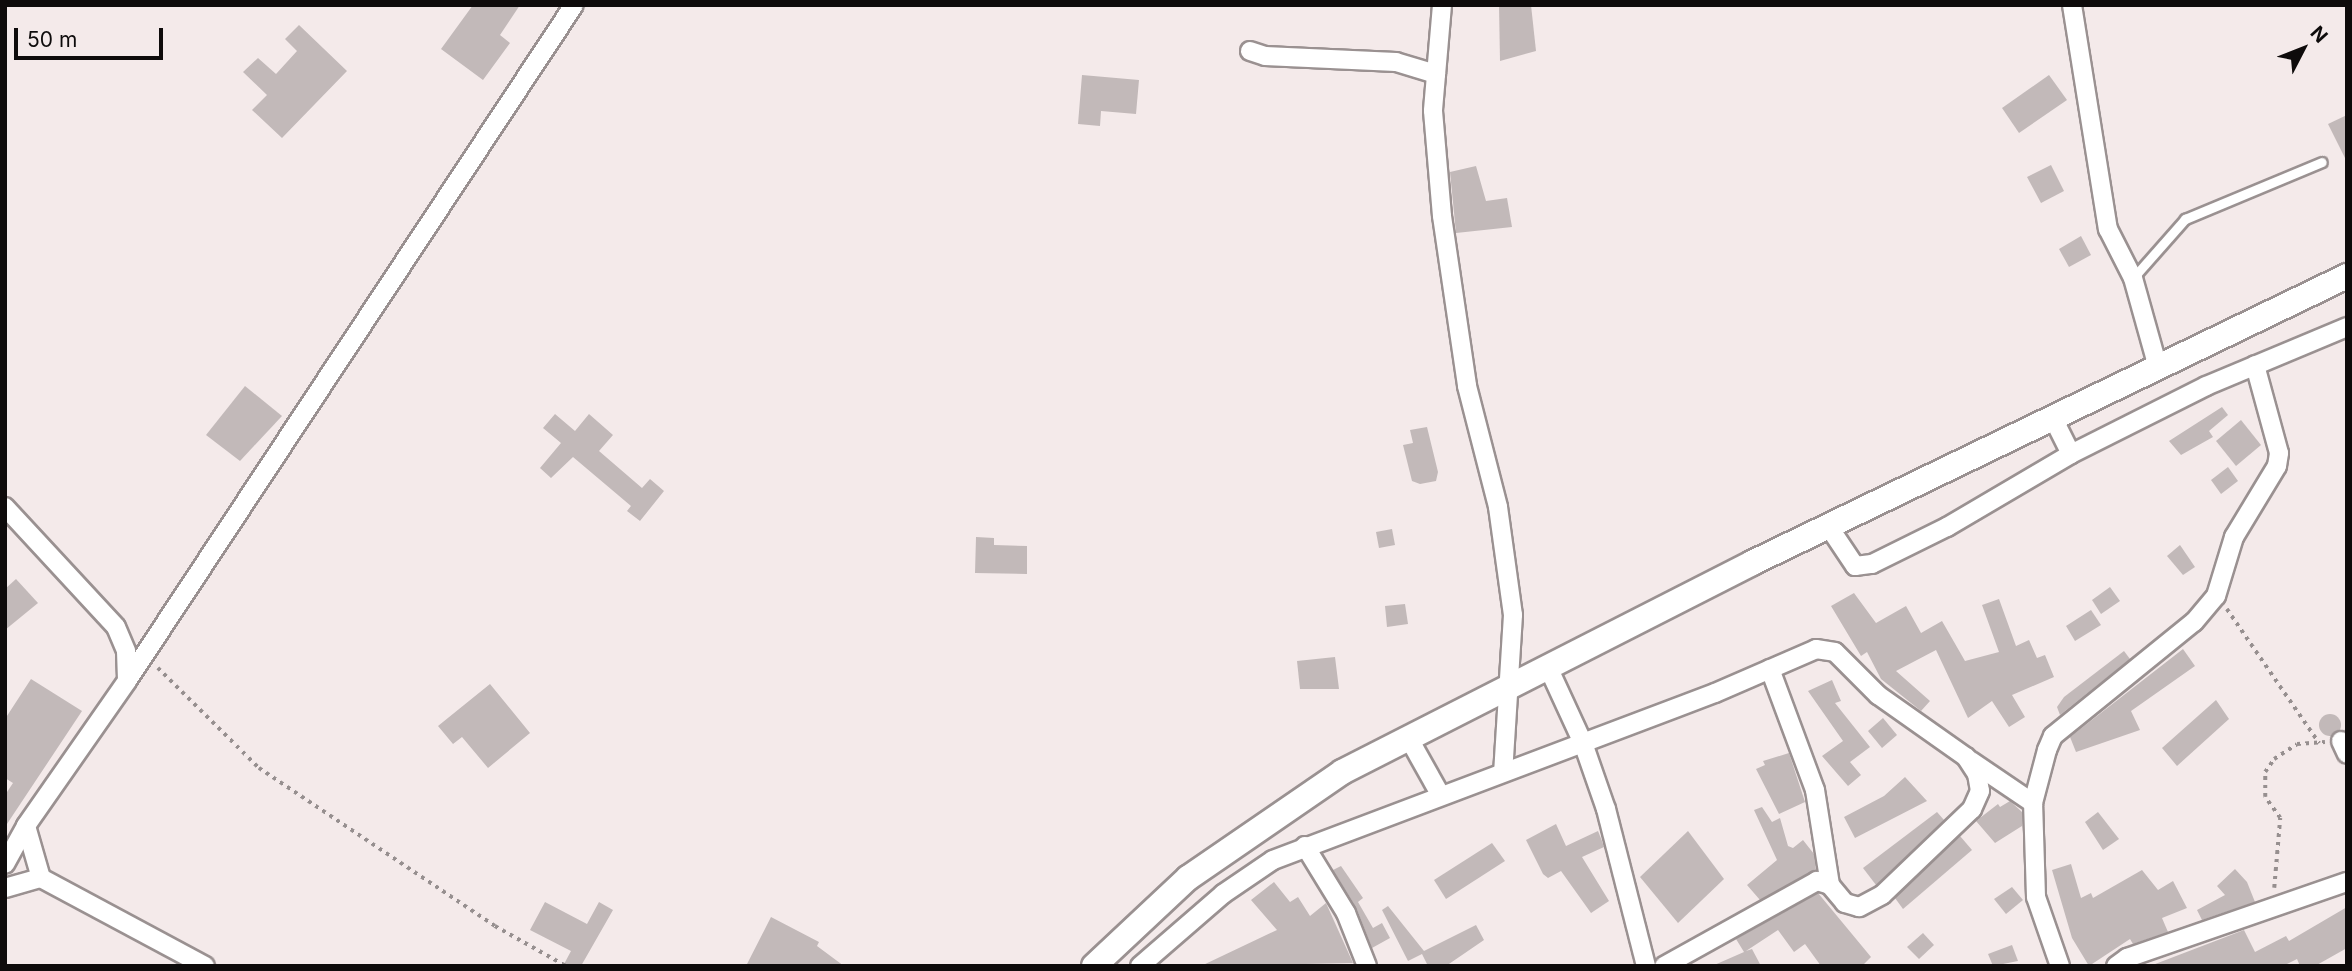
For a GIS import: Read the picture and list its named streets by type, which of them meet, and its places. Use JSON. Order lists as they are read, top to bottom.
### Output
{
  "scale_bar": "50 m",
  "north": "top right"
}
